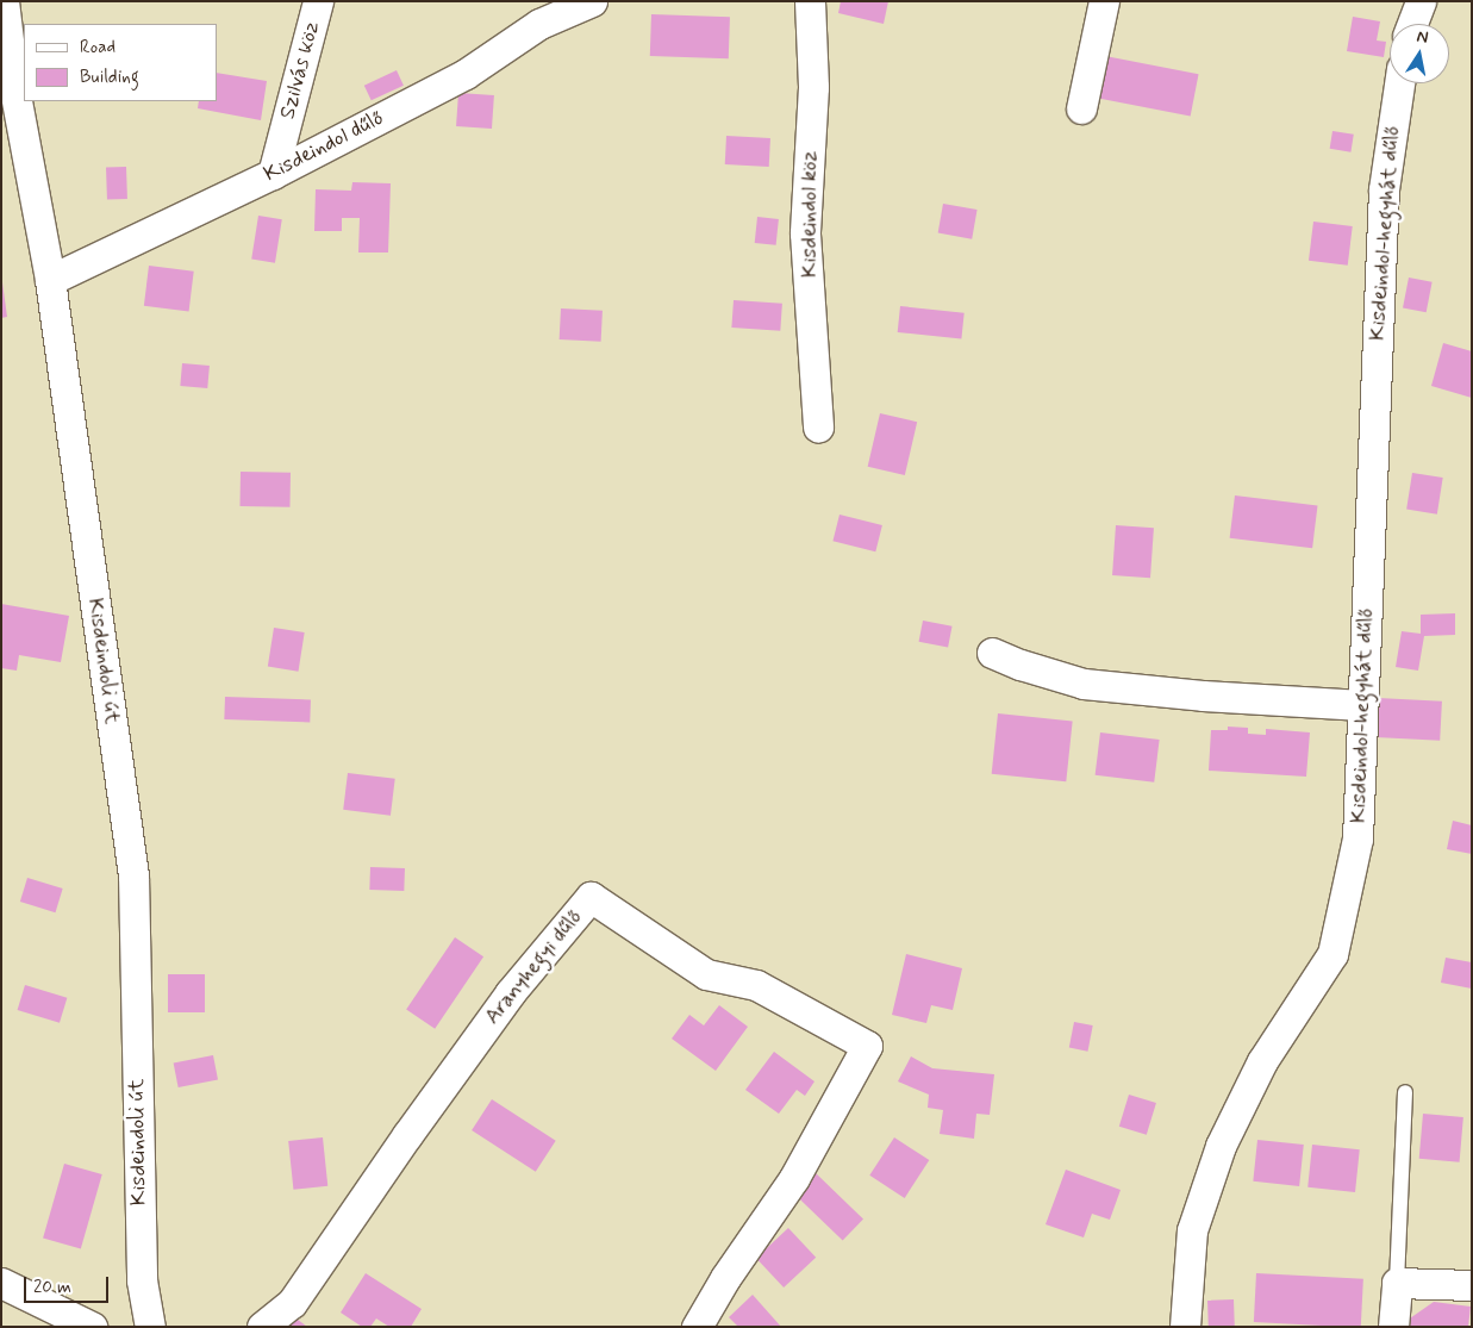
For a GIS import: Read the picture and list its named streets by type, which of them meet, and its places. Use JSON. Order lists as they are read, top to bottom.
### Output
{
  "streets": {
    "street": [
      "Szilvás köz",
      "Kisdeindol dűlő",
      "Kisdeindol köz",
      "Kisdeindol-hegyhát dűlő",
      "Kisdeindoli út",
      "Aranyhegyi dűlő"
    ]
  },
  "crossings": [
    ["Szilvás köz", "Kisdeindol dűlő"],
    ["Kisdeindol dűlő", "Kisdeindoli út"]
  ],
  "legend": ["Road", "Building"],
  "scale_bar": "20 m",
  "north": "top"
}
